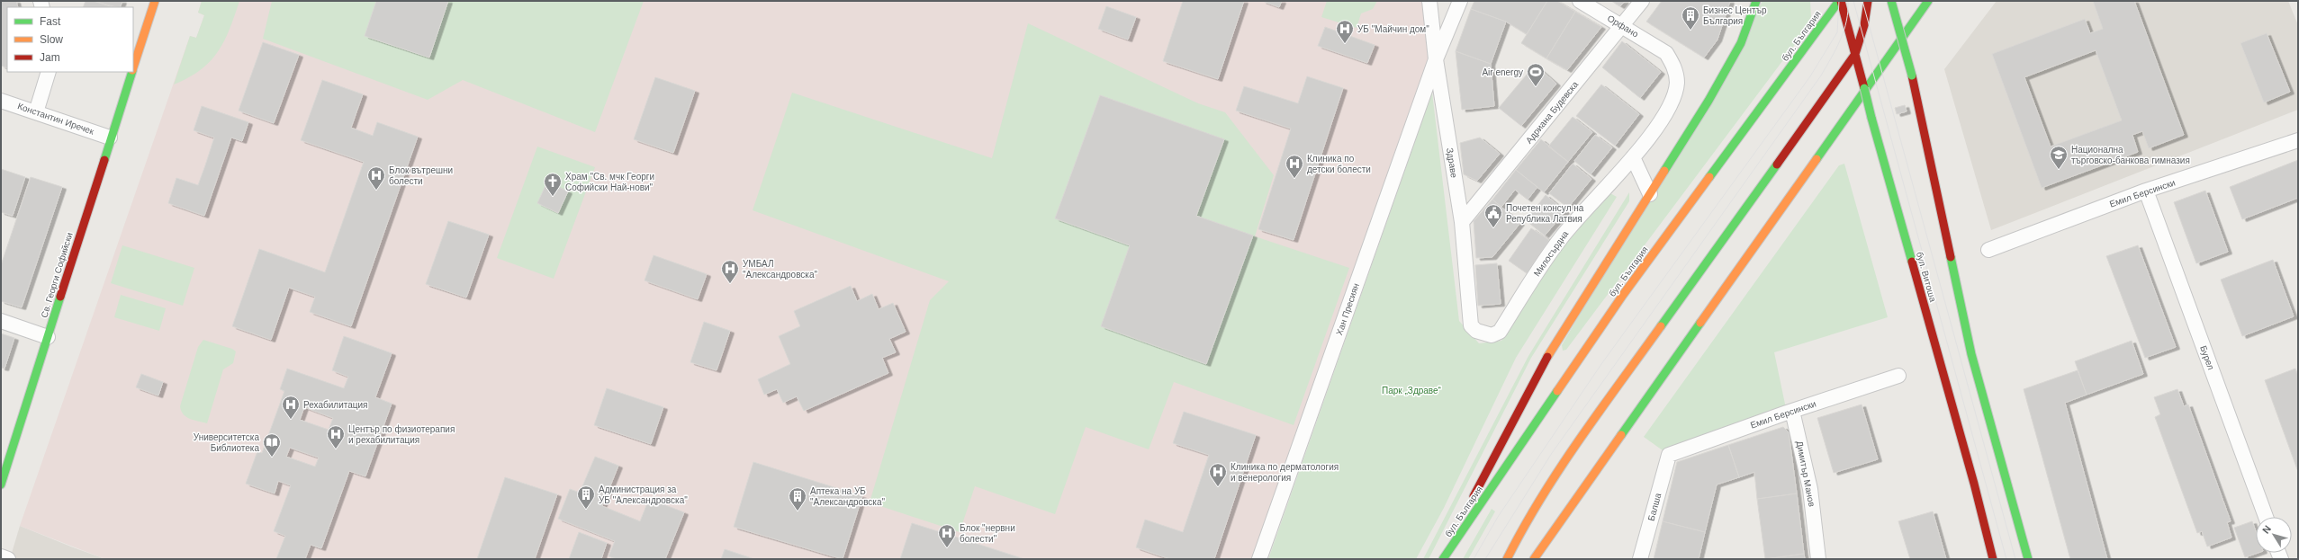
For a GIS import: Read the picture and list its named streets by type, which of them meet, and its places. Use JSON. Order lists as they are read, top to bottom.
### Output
{
  "streets": {
    "main road": ["бул. България", "Св. Георги Софийски", "бул. Витоша"],
    "street": [
      "Орфано",
      "Адриана Будевска",
      "Константин Иречек",
      "Здраве",
      "Емил Берсински",
      "Милосърдна",
      "Хан Пресиян",
      "Бурел",
      "Димитър Манов",
      "Балша"
    ]
  },
  "crossings": [
    ["Орфано", "Адриана Будевска"],
    ["Орфано", "Милосърдна"],
    ["бул. България", "бул. Витоша"],
    ["Адриана Будевска", "Здраве"],
    ["Константин Иречек", "Св. Георги Софийски"],
    ["Здраве", "Милосърдна"],
    ["Здраве", "Хан Пресиян"],
    ["Емил Берсински", "Бурел"],
    ["Емил Берсински", "Димитър Манов"],
    ["Емил Берсински", "Балша"]
  ],
  "parks": ["Парк „Здраве“"],
  "places": {
    "building": ["Бизнес Център България", "Администрация за УБ \"Александровска\"", "Аптека на УБ \"Александровска\""],
    "hospital": [
      "УБ \"Майчин дом\"",
      "Клиника по детски болести",
      "Блок вътрешни болести",
      "УМБАЛ \"Александровска\"",
      "Рехабилитация",
      "Център по физиотерапия и рехабилитация",
      "Клиника по дерматология и венерология",
      "Блок \"нервни болести\""
    ],
    "sports": ["Air energy"],
    "school or university": ["Национална търговско-банкова гимназия"],
    "church": ["Храм \"Св. мчк Георги Софийски Най-нови\""],
    "public building": ["Почетен консул на Република Латвия"],
    "library": ["Университетска Библиотека"]
  },
  "legend": ["Fast", "Slow", "Jam"],
  "north": "top left"
}
